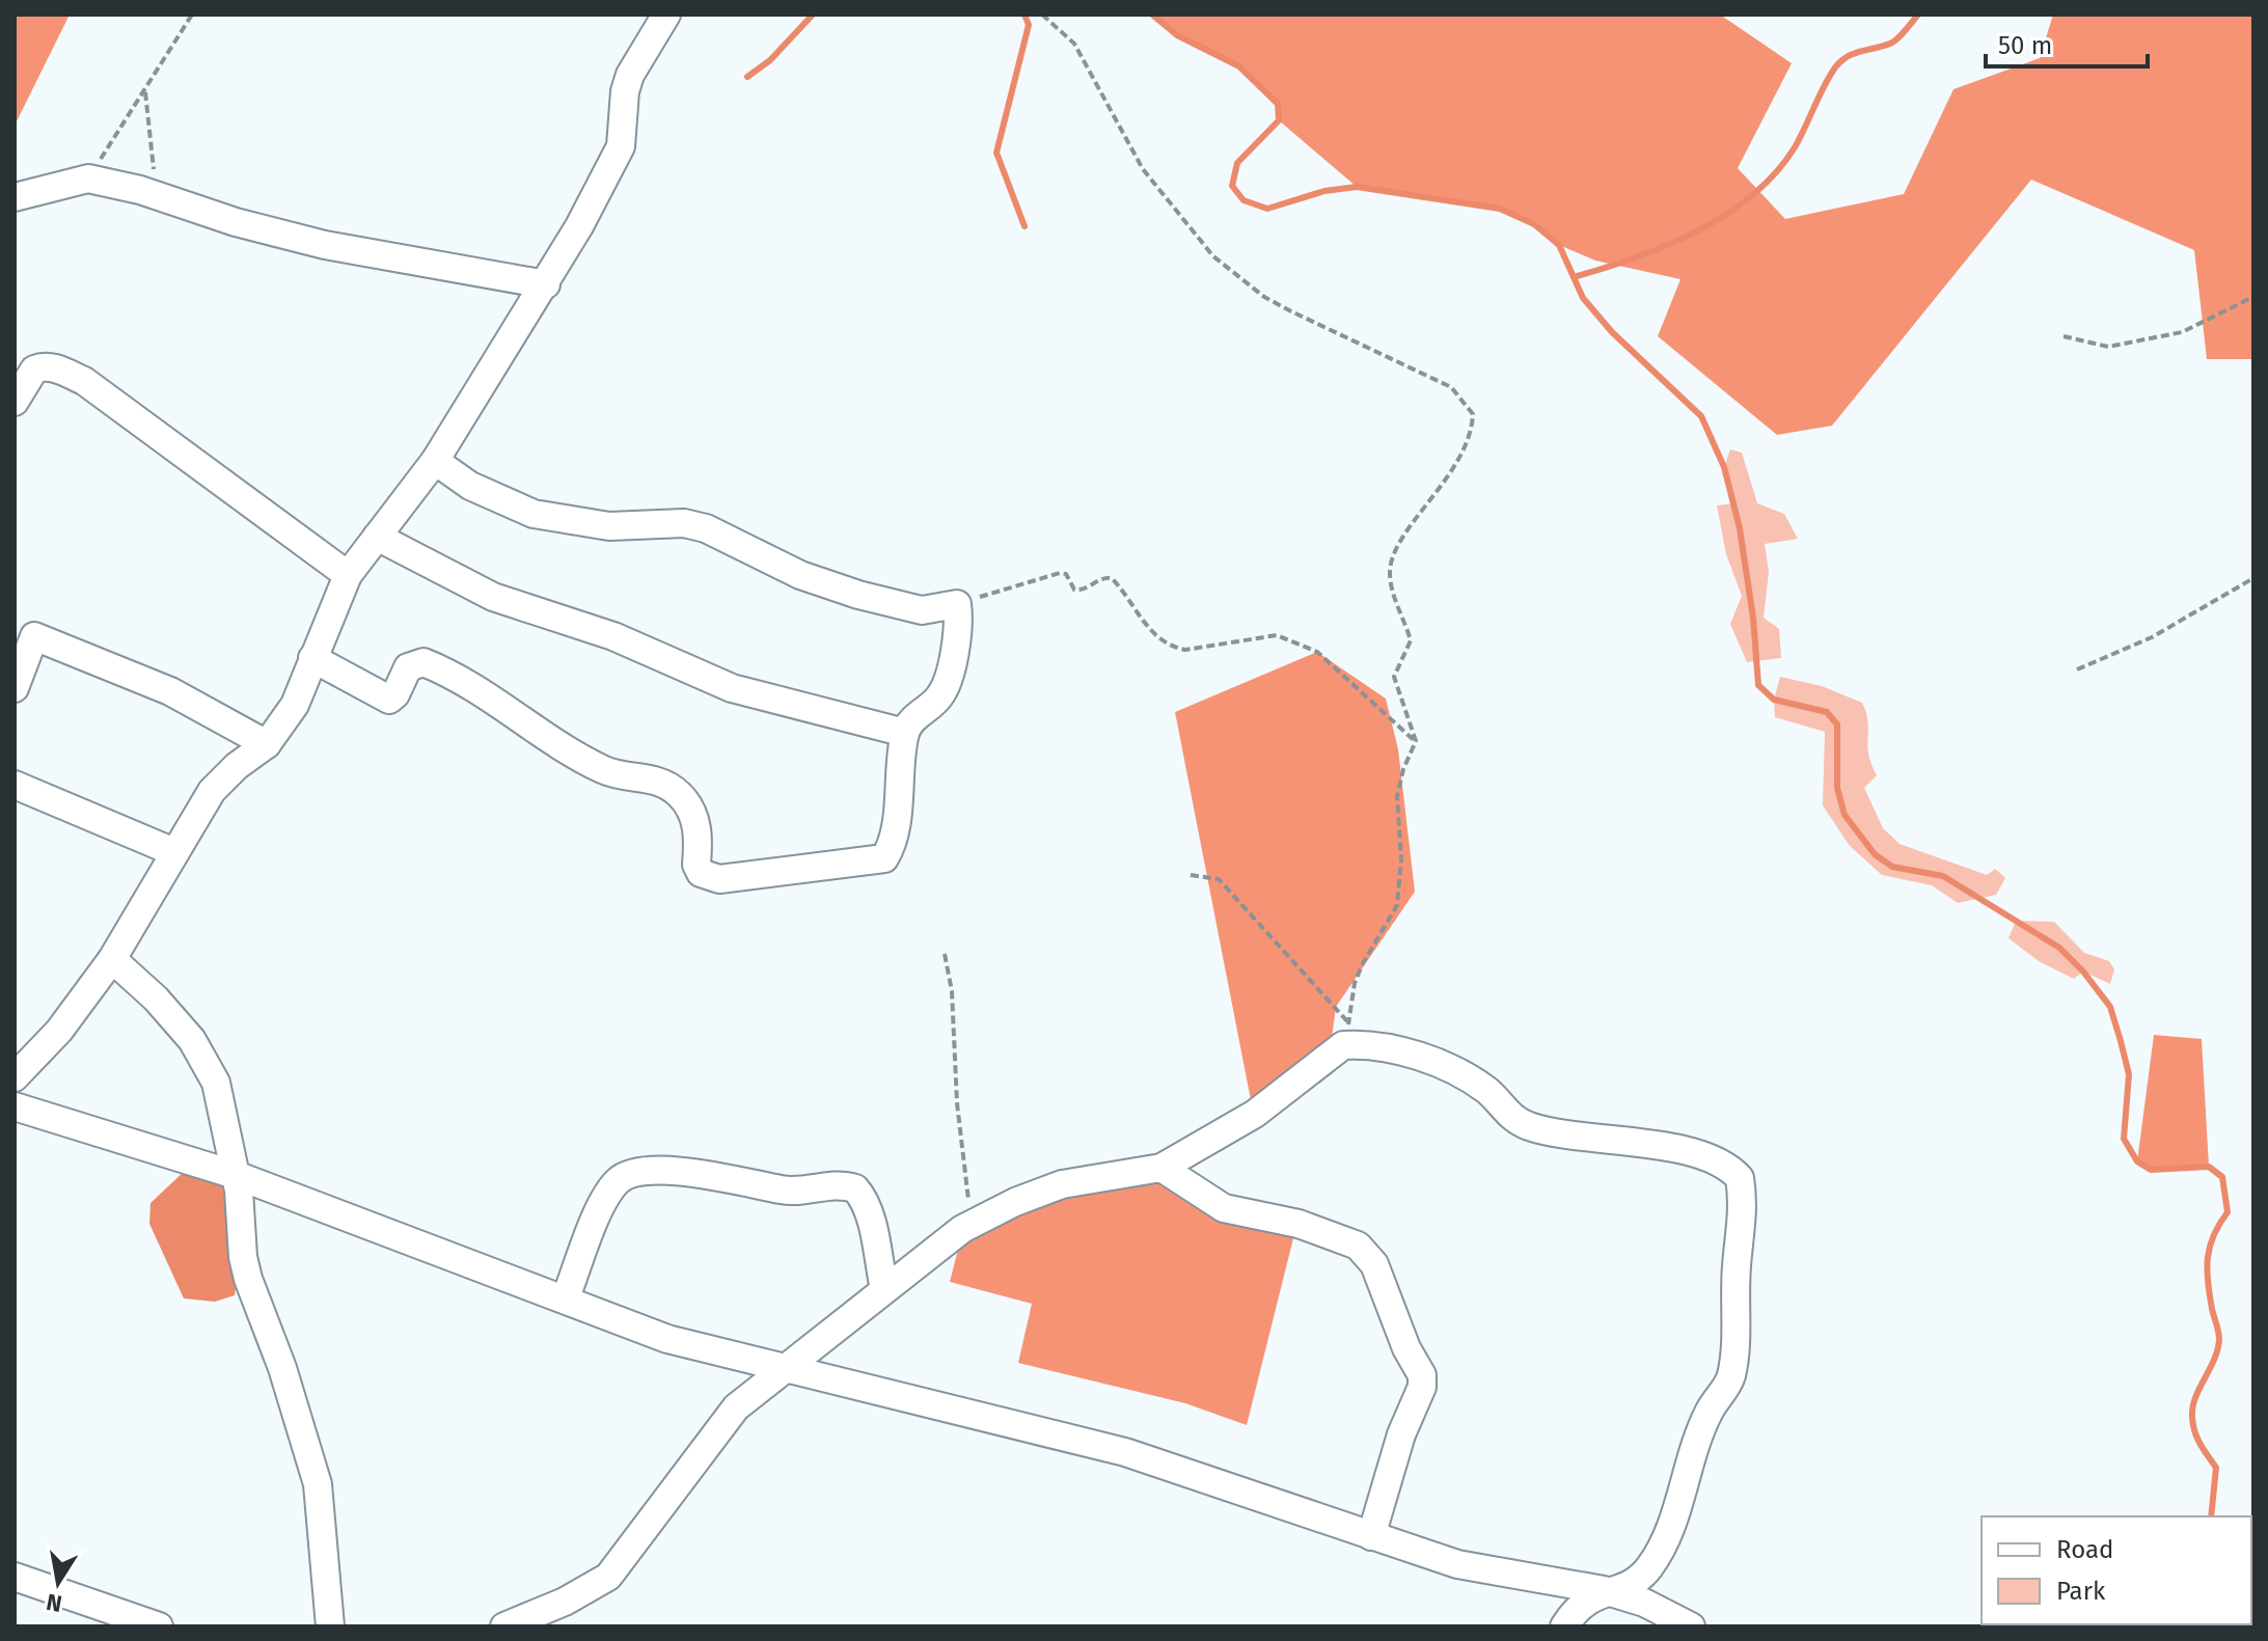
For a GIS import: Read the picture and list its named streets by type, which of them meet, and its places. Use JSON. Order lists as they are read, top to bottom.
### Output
{
  "legend": ["Road", "Park"],
  "scale_bar": "50 m",
  "north": "bottom"
}
